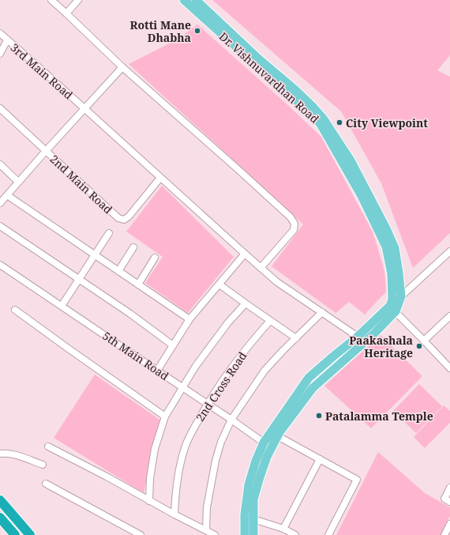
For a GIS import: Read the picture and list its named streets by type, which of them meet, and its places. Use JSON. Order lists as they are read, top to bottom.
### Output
{
  "streets": {
    "main road": ["Dr. Vishnuvardhan Road"],
    "street": [
      "3rd Main Road",
      "2nd Main Road",
      "5th Main Road",
      "2nd Cross Road"
    ]
  },
  "crossings": [
    ["3rd Main Road", "Dr. Vishnuvardhan Road"],
    ["3rd Main Road", "2nd Main Road"],
    ["Dr. Vishnuvardhan Road", "5th Main Road"],
    ["5th Main Road", "2nd Cross Road"]
  ],
  "places": [
    "Rotti Mane Dhabha",
    "City Viewpoint",
    "Paakashala Heritage",
    "Patalamma Temple"
  ]
}
